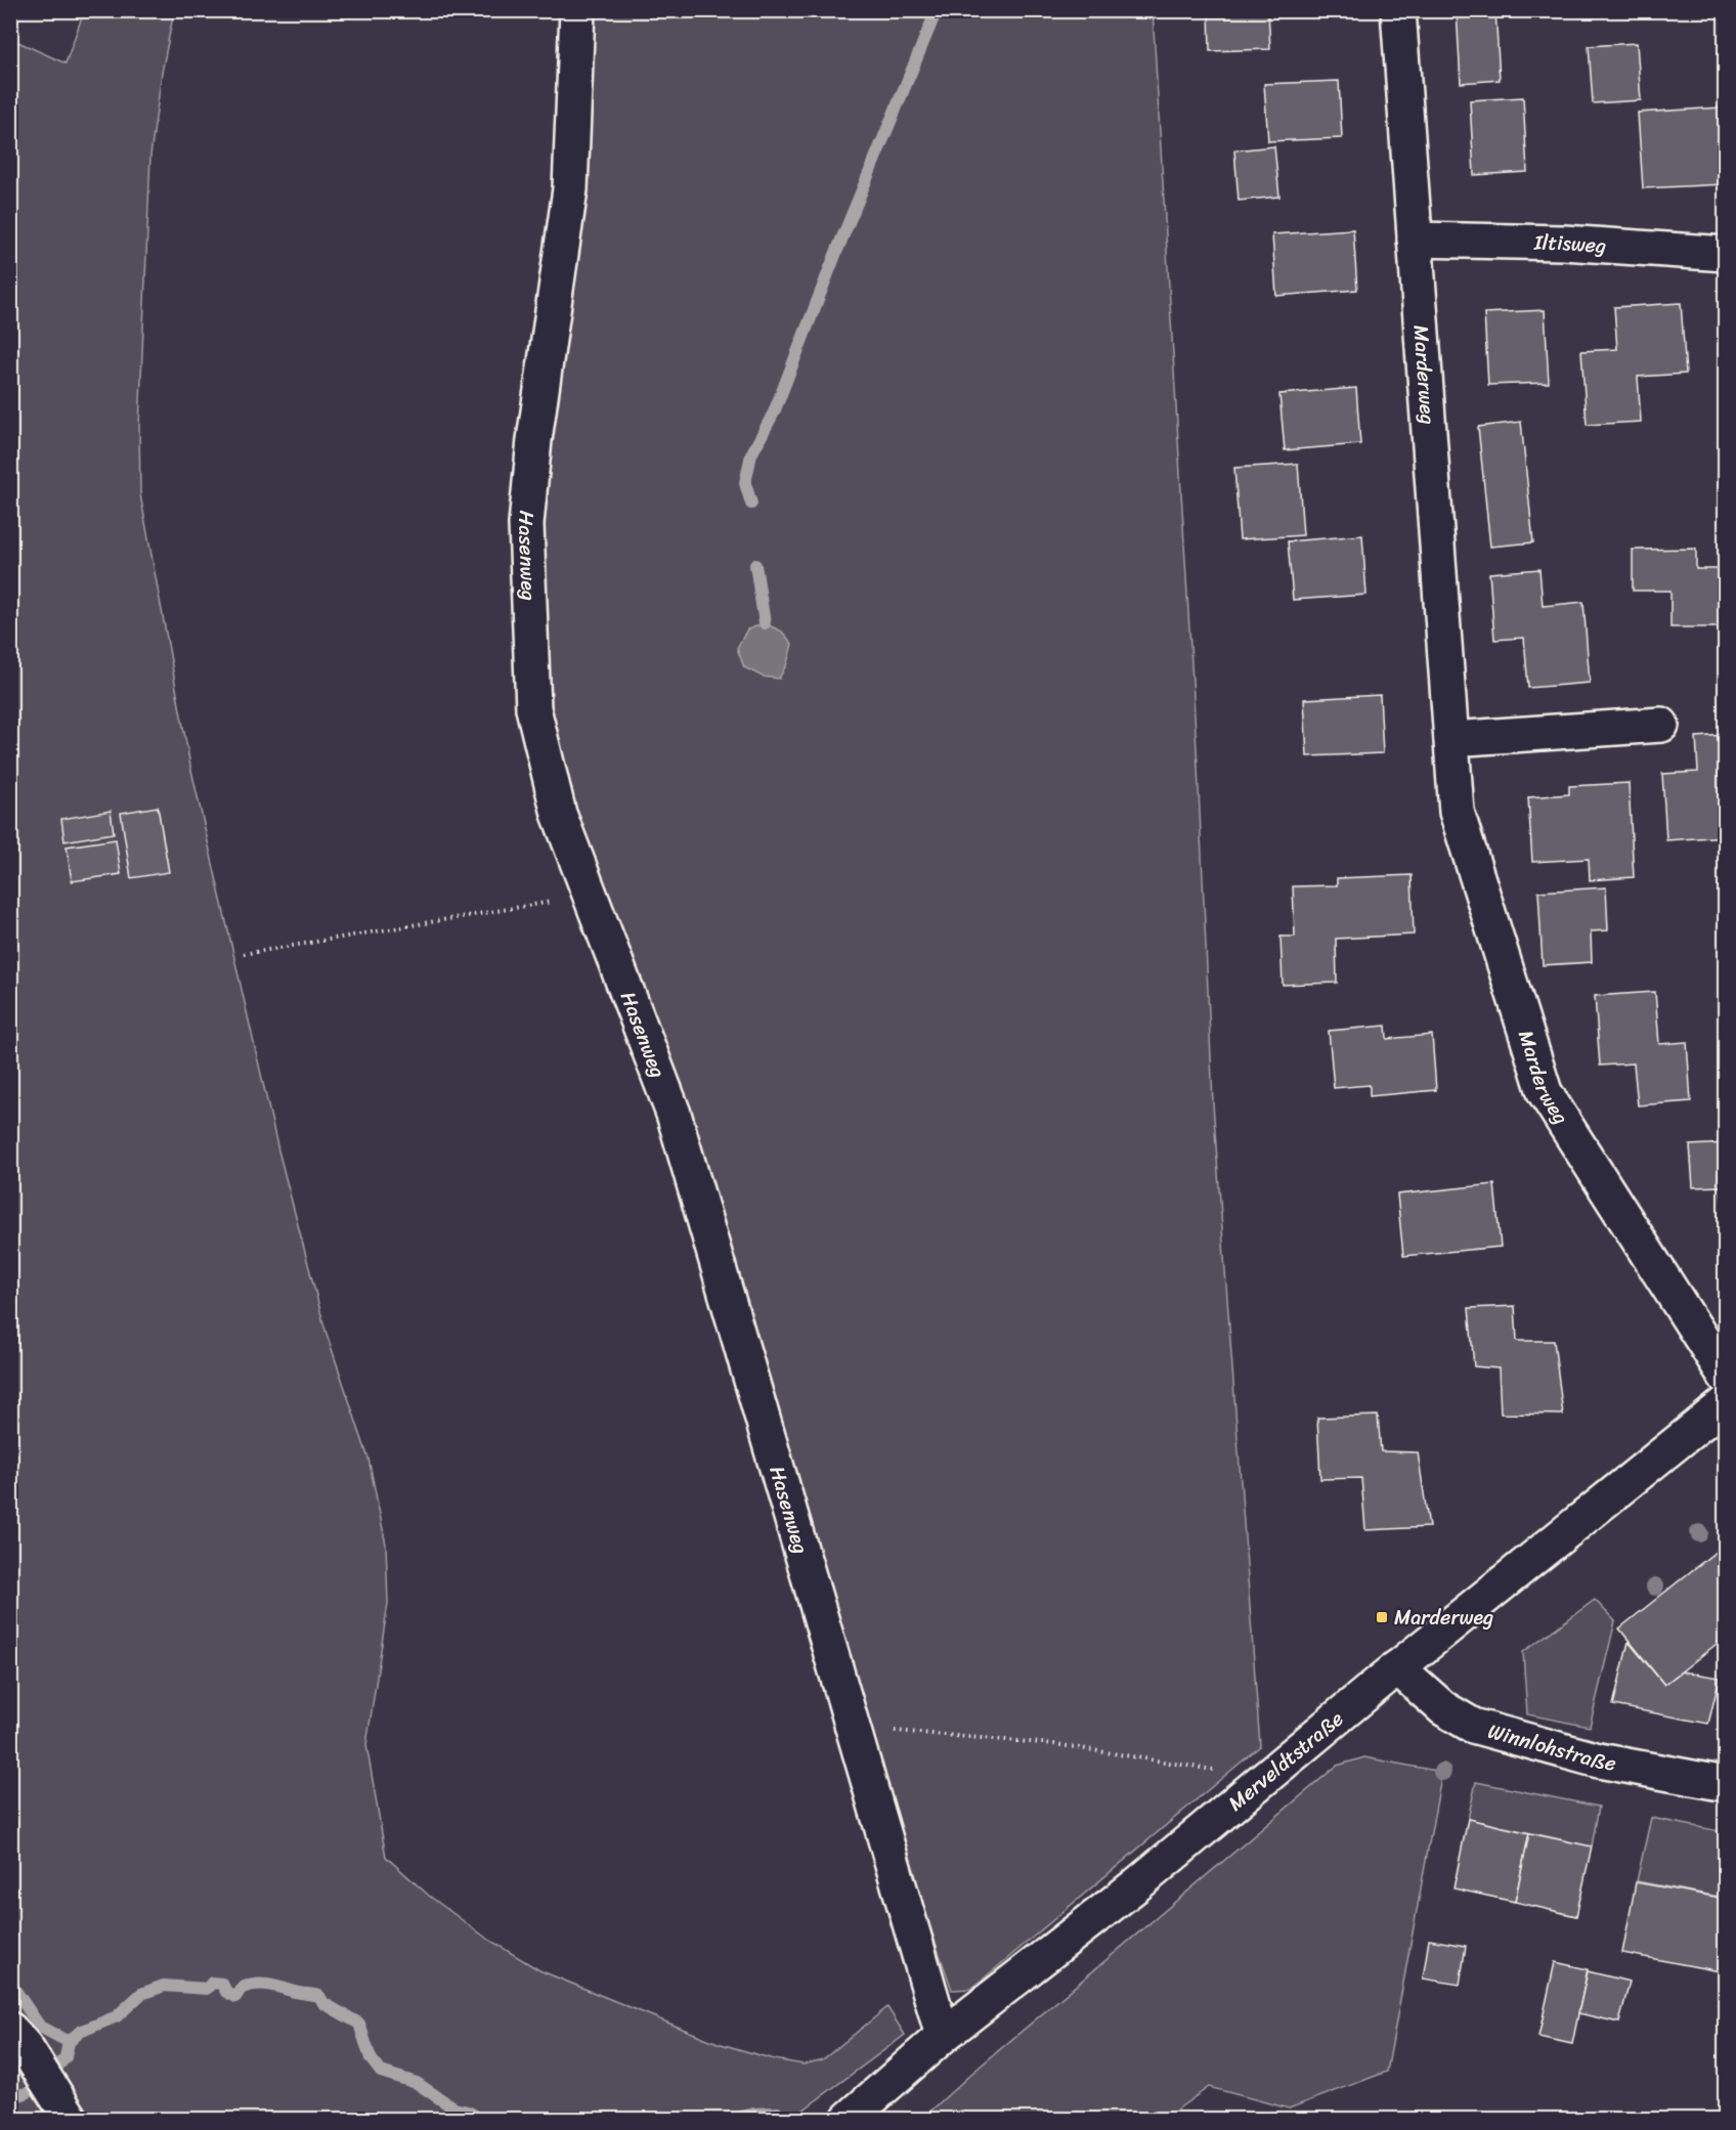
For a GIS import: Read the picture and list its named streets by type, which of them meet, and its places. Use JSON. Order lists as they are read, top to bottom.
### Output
{
  "streets": {
    "street": [
      "Iltisweg",
      "Marderweg",
      "Hasenweg",
      "Winnlohstraße",
      "Merveldtstraße"
    ]
  },
  "crossings": [
    ["Iltisweg", "Marderweg"],
    ["Hasenweg", "Merveldtstraße"],
    ["Winnlohstraße", "Merveldtstraße"]
  ],
  "places": {
    "transit": ["Marderweg"]
  }
}
